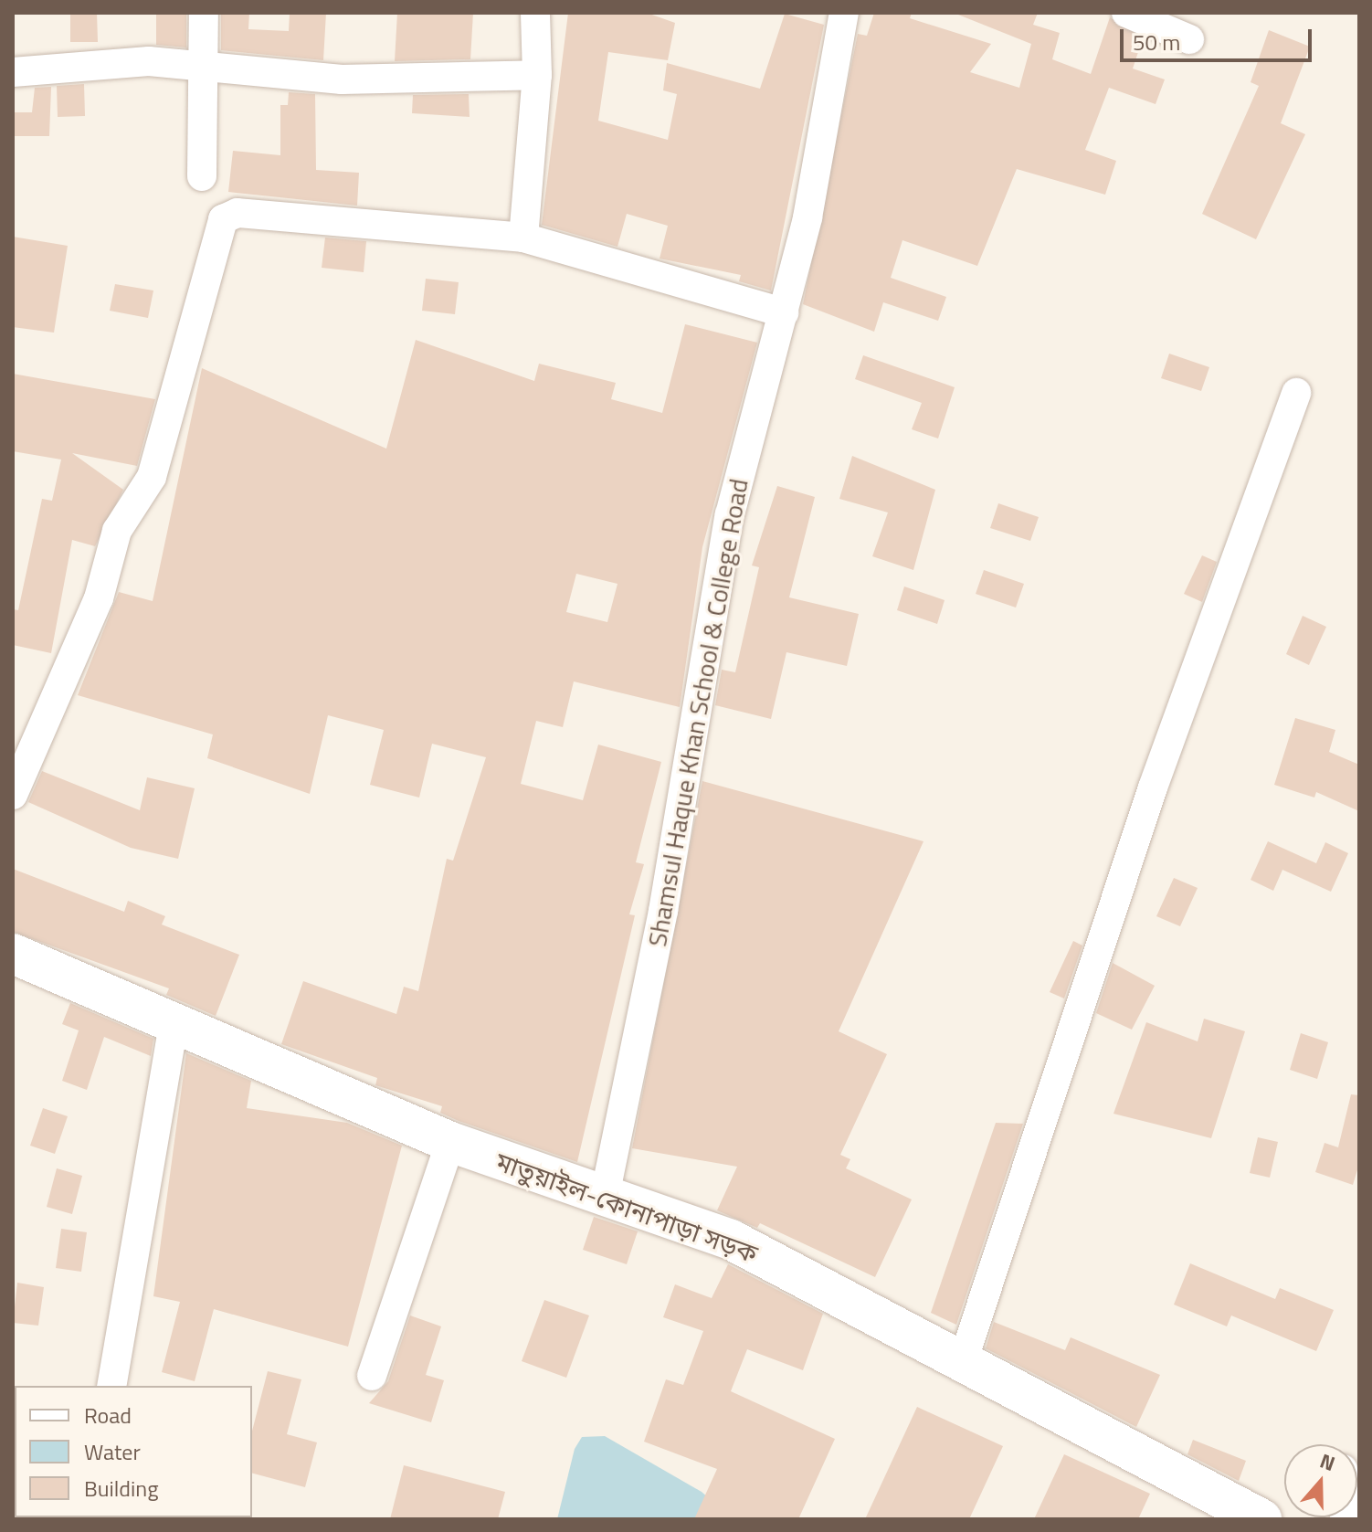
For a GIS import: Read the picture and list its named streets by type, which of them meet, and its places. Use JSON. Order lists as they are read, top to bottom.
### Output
{
  "streets": {
    "main road": ["মাতুয়াইল-কোনাপাড়া সড়ক"],
    "street": ["Shamsul Haque Khan School & College Road"]
  },
  "crossings": [
    ["Shamsul Haque Khan School & College Road", "মাতুয়াইল-কোনাপাড়া সড়ক"]
  ],
  "legend": ["Road", "Water", "Building"],
  "scale_bar": "50 m",
  "north": "top"
}
